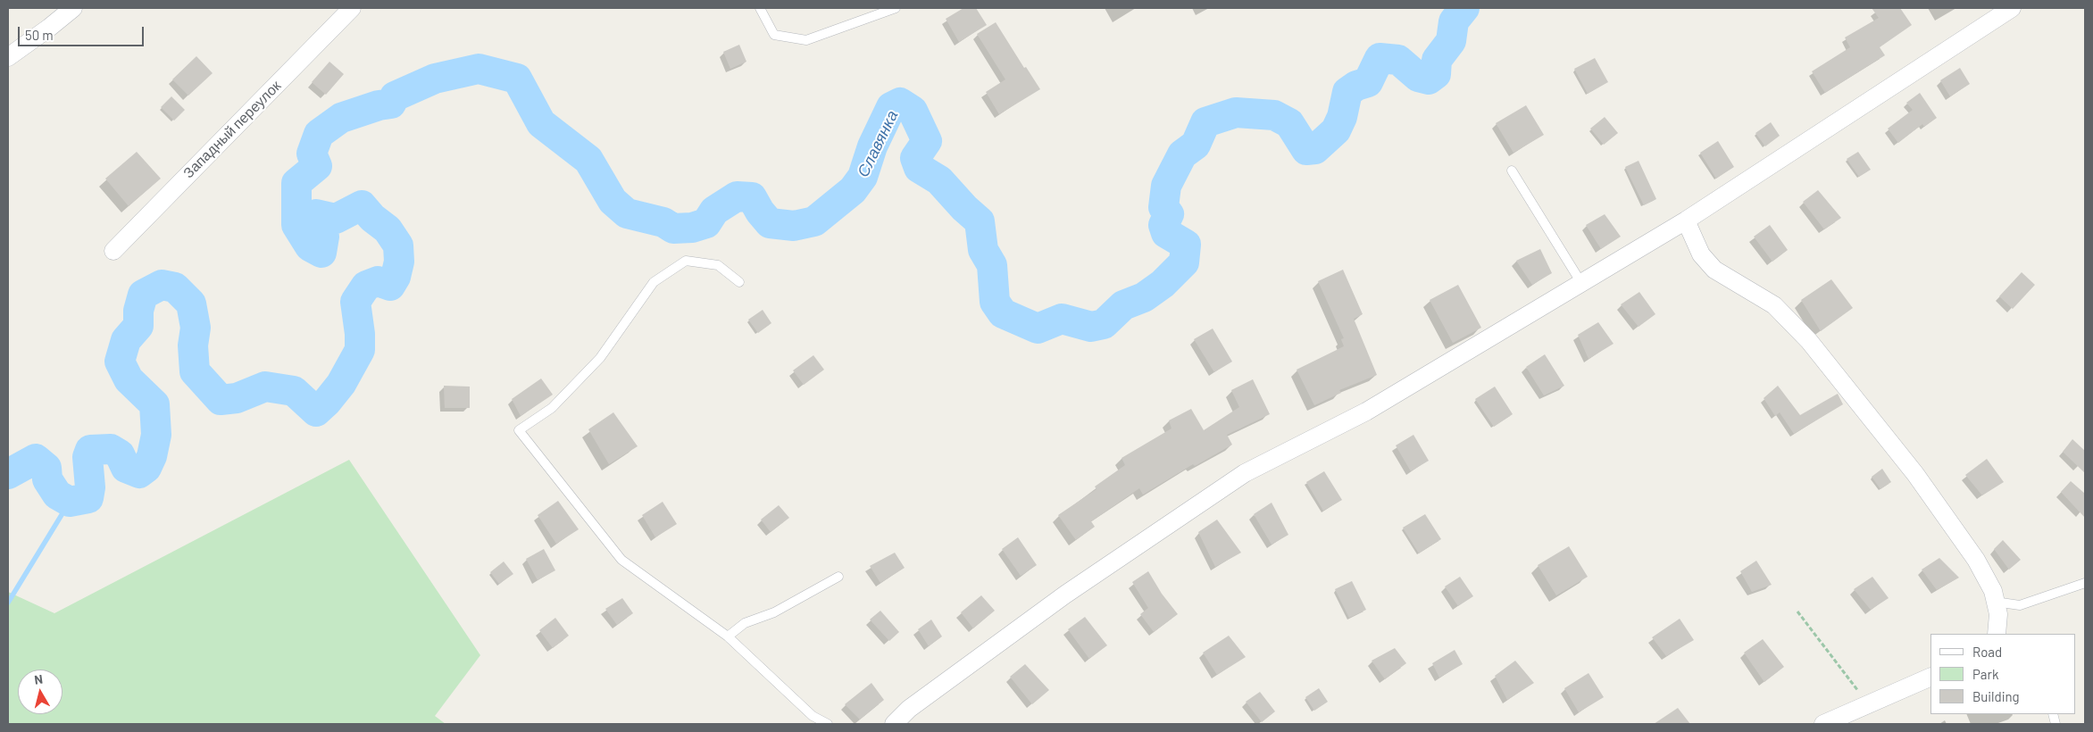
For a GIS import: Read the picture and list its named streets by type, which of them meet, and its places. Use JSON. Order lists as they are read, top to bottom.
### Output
{
  "streets": {
    "street": ["Западный переулок"]
  },
  "water": ["Славянка"],
  "legend": ["Road", "Park", "Building"],
  "scale_bar": "50 m",
  "north": "top"
}
